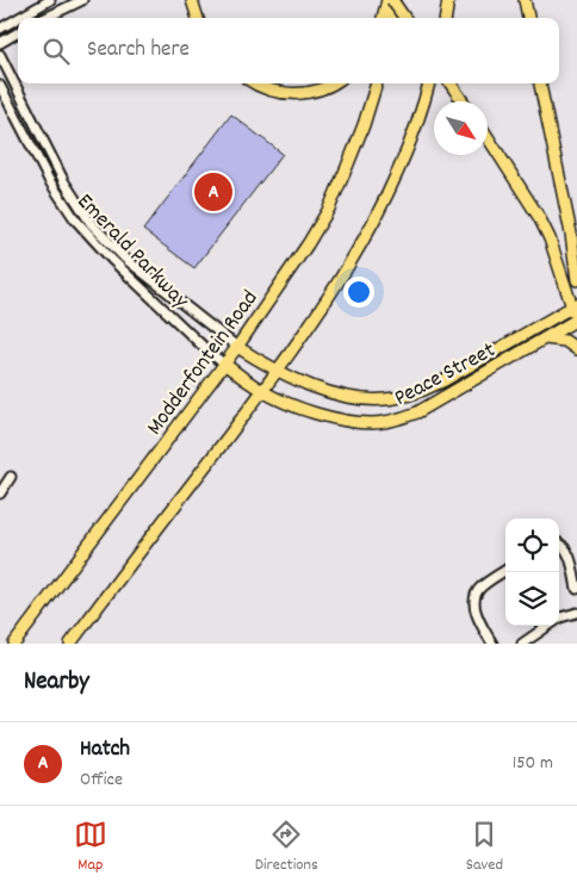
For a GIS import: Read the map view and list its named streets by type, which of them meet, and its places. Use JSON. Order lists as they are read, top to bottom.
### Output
{
  "streets": {
    "main road": ["Modderfontein Road", "Peace Street"],
    "street": ["Emerald Parkway"]
  },
  "crossings": [
    ["Emerald Parkway", "Modderfontein Road"],
    ["Emerald Parkway", "Peace Street"],
    ["Modderfontein Road", "Peace Street"]
  ],
  "north": "bottom right",
  "page": {
    "search": "Search here",
    "pins": "A",
    "heading": "Nearby",
    "list": [
      {
        "mark": "A",
        "name": "Hatch",
        "note": "Office",
        "value": "150 m"
      }
    ],
    "nav": ["Map", "Directions", "Saved"]
  }
}
